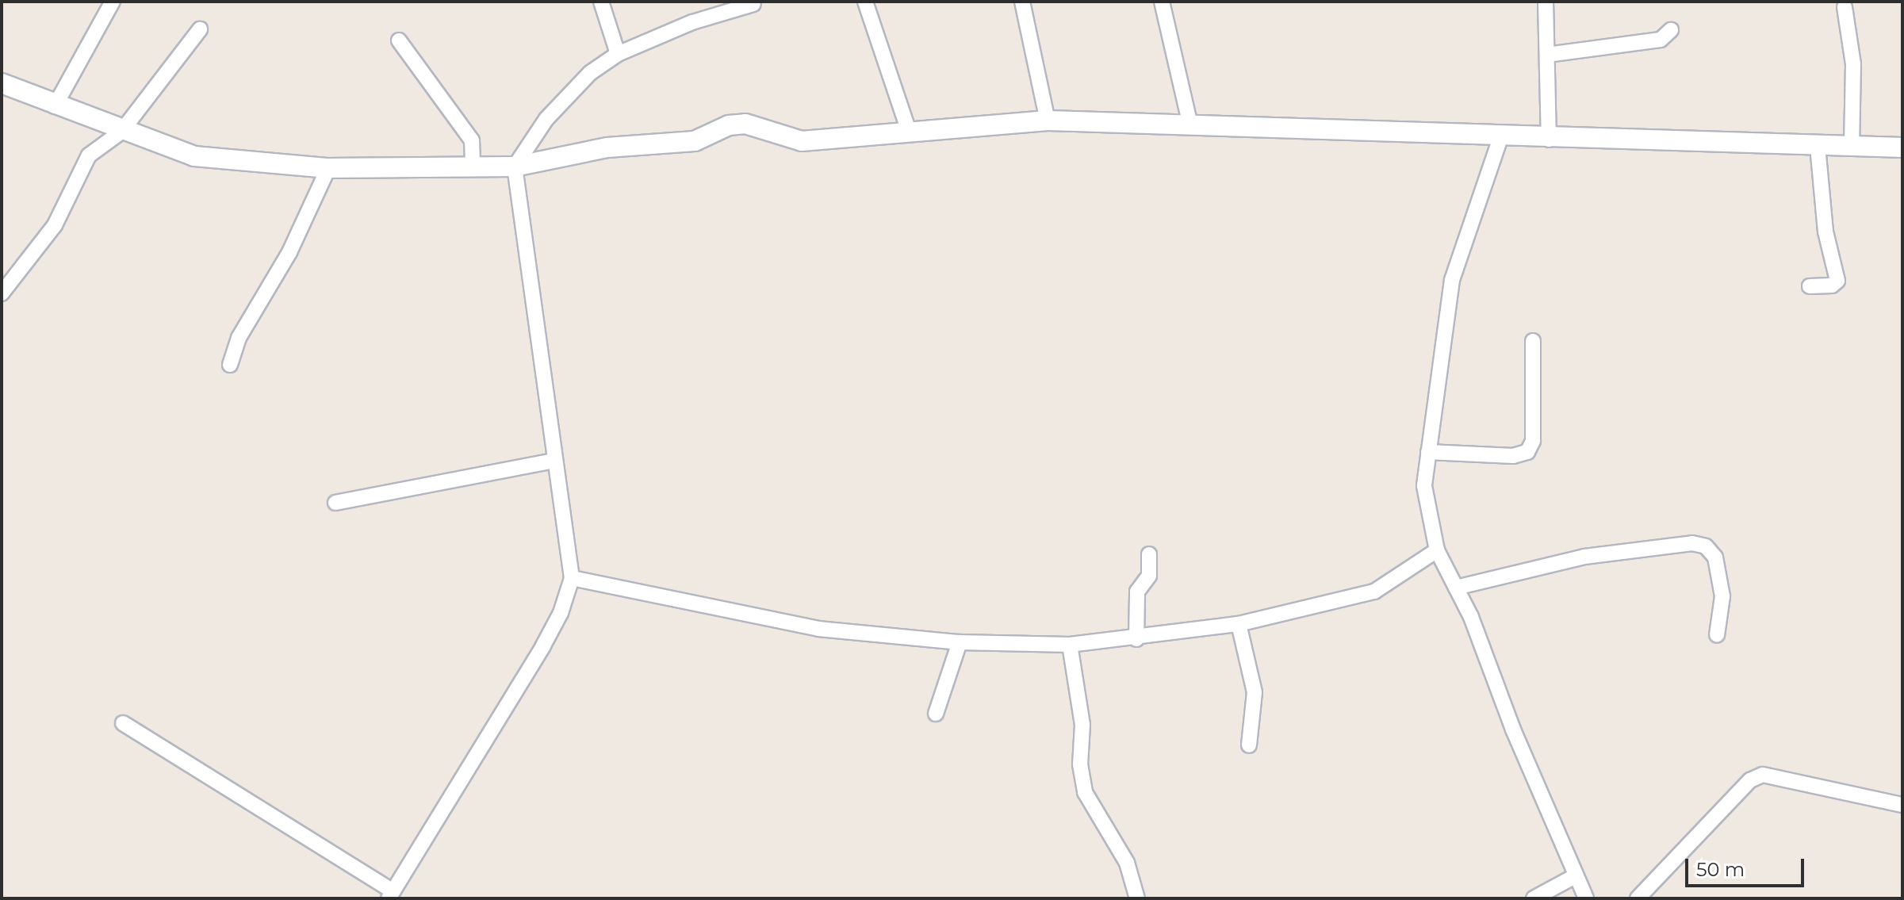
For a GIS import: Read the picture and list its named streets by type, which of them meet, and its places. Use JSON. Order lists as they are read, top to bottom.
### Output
{
  "scale_bar": "50 m"
}
